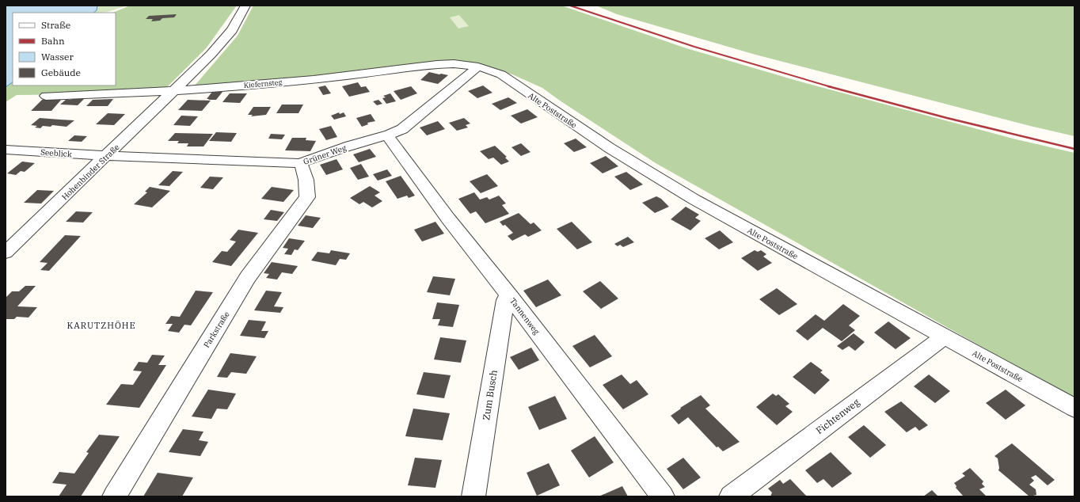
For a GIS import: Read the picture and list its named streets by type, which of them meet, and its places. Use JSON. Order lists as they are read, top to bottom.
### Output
{
  "streets": {
    "street": [
      "Kiefernsteg",
      "Alte Poststraße",
      "Seeblick",
      "Grüner Weg",
      "Hohenbinder Straße",
      "Tannenweg",
      "Parkstraße",
      "Zum Busch",
      "Fichtenweg"
    ]
  },
  "crossings": [
    ["Kiefernsteg", "Alte Poststraße"],
    ["Kiefernsteg", "Grüner Weg"],
    ["Kiefernsteg", "Hohenbinder Straße"],
    ["Alte Poststraße", "Grüner Weg"],
    ["Alte Poststraße", "Fichtenweg"],
    ["Seeblick", "Grüner Weg"],
    ["Seeblick", "Hohenbinder Straße"],
    ["Grüner Weg", "Hohenbinder Straße"],
    ["Grüner Weg", "Tannenweg"],
    ["Grüner Weg", "Parkstraße"],
    ["Tannenweg", "Zum Busch"]
  ],
  "districts": ["KARUTZHÖHE"],
  "legend": [
    "Straße",
    "Bahn",
    "Wasser",
    "Gebäude"
  ]
}
